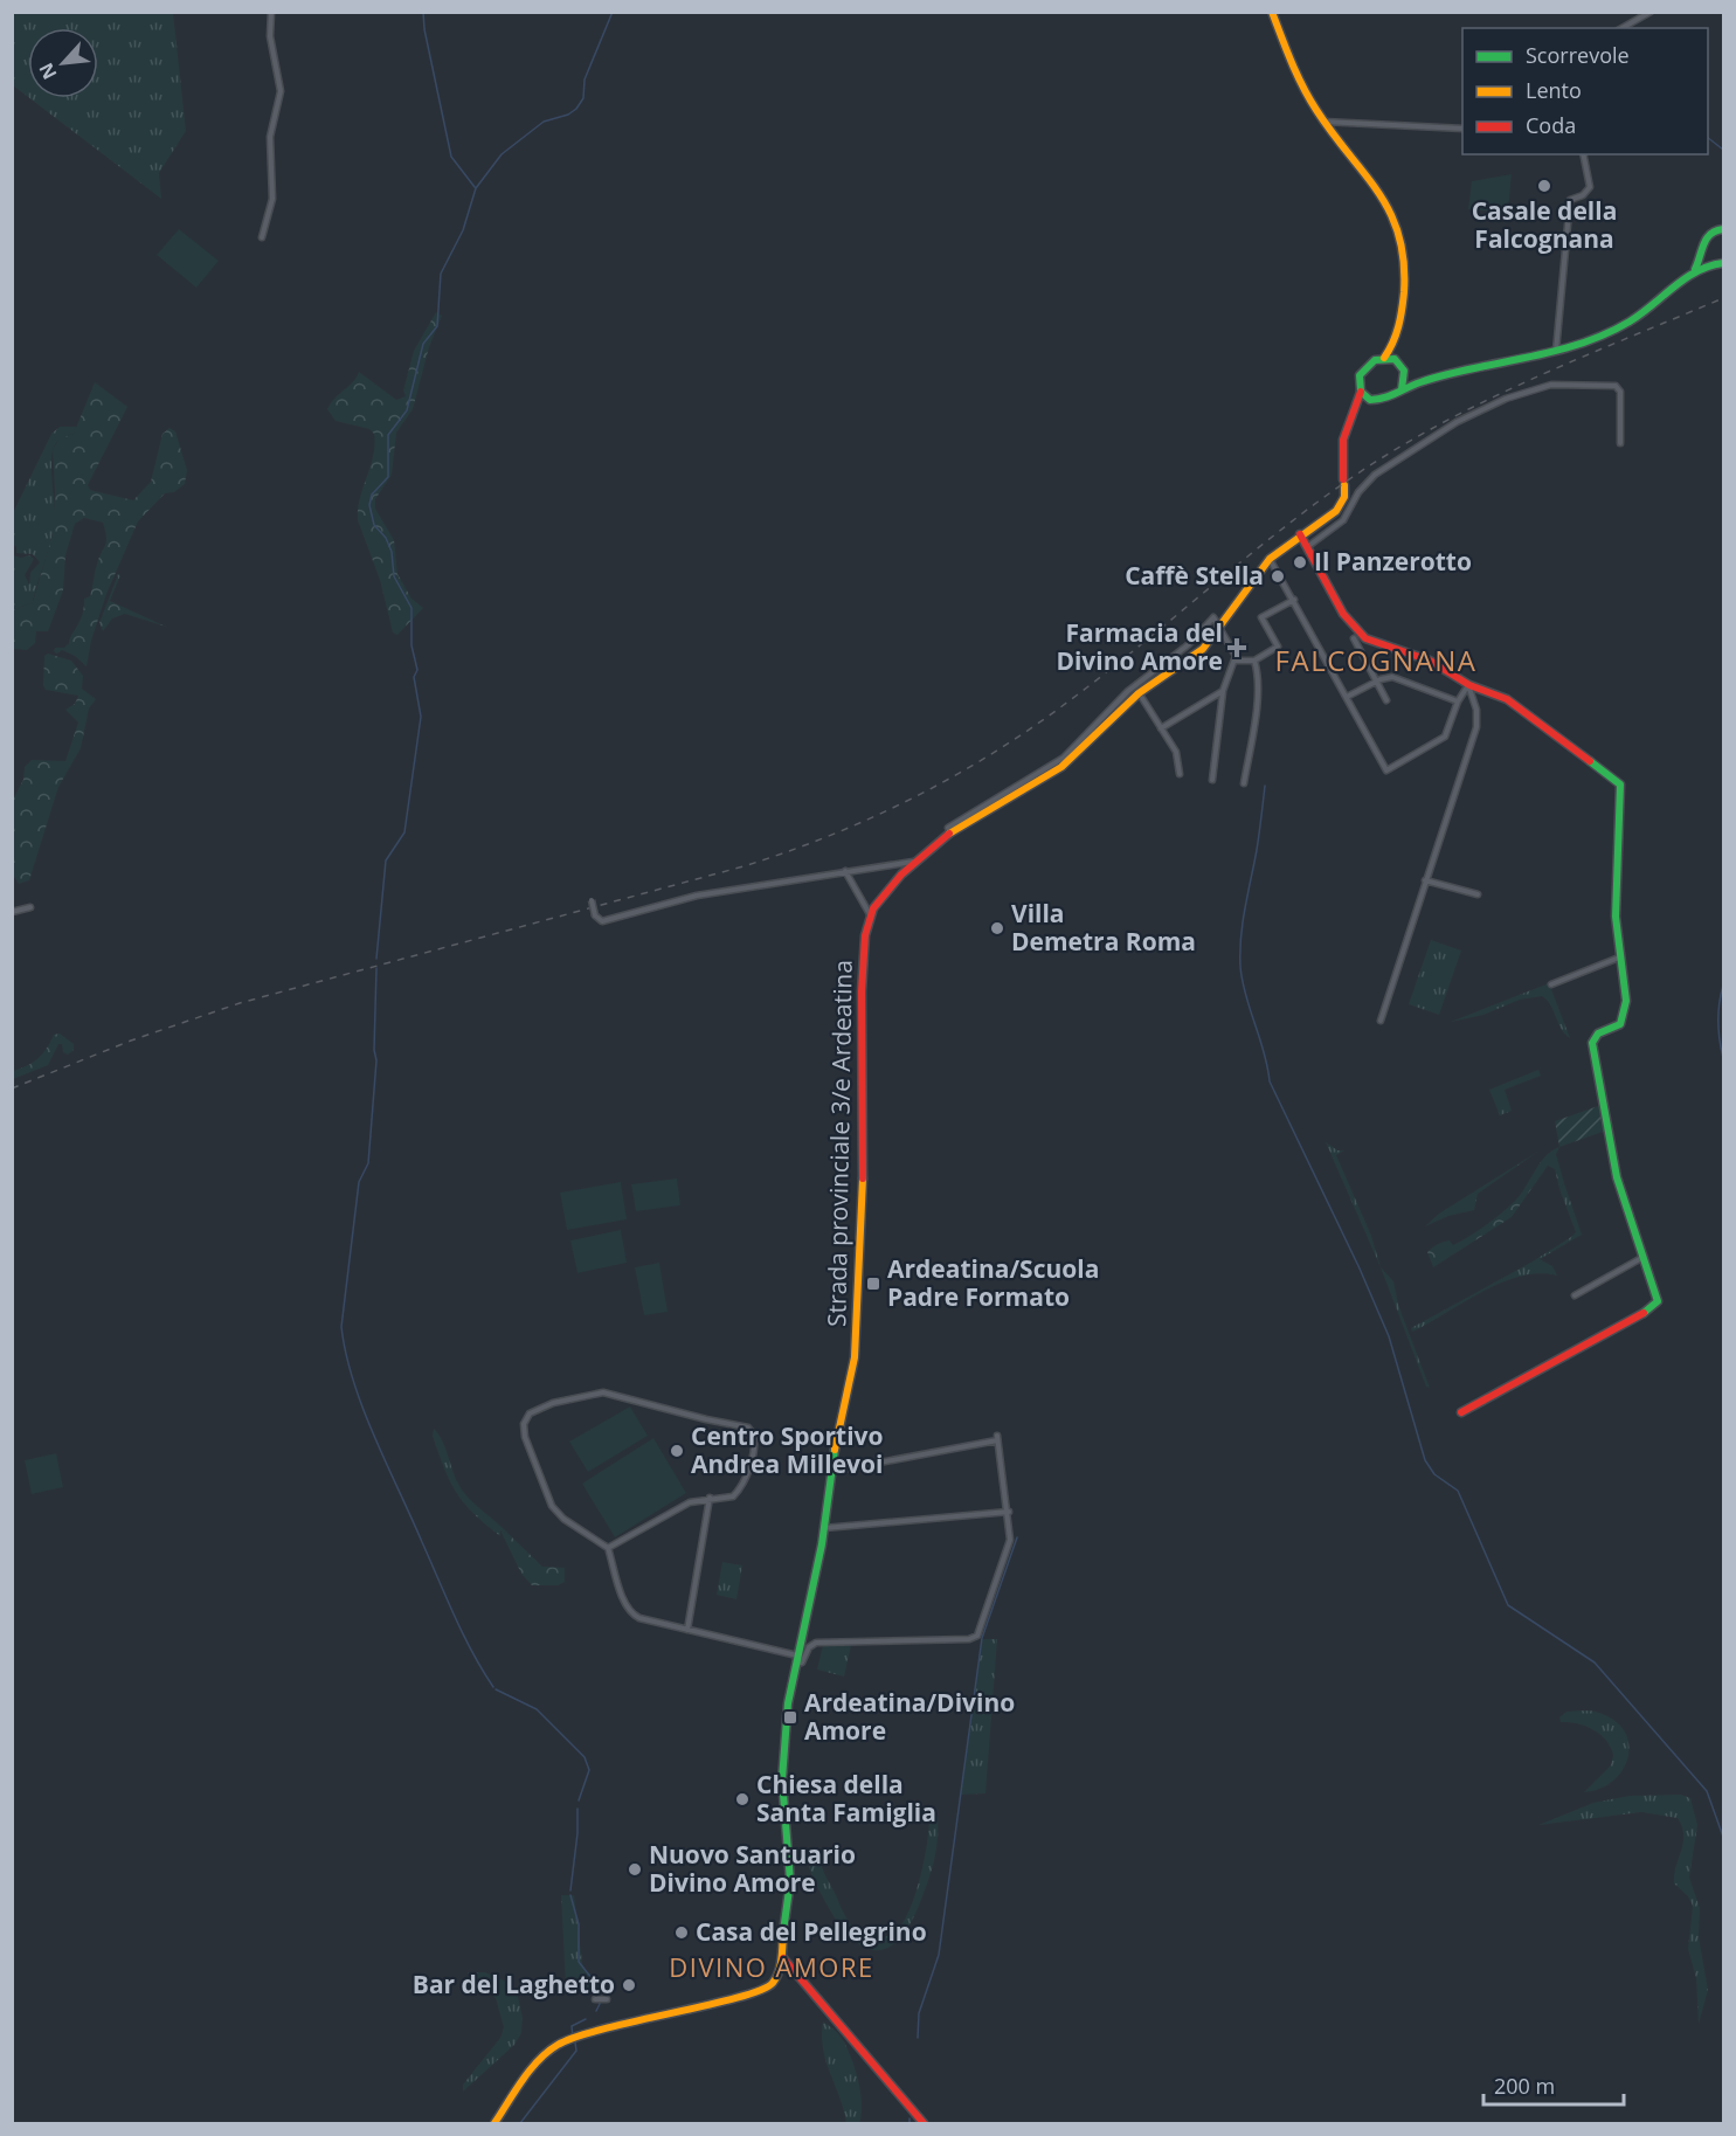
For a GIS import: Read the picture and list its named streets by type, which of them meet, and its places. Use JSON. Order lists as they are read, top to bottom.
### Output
{
  "streets": {
    "main road": ["Strada provinciale 3/e Ardeatina"]
  },
  "districts": ["FALCOGNANA", "DIVINO AMORE"],
  "places": {
    "other": [
      "Casale della Falcognana",
      "Il Panzerotto",
      "Caffè Stella",
      "Villa Demetra Roma",
      "Centro Sportivo Andrea Millevoi",
      "Chiesa della Santa Famiglia",
      "Nuovo Santuario Divino Amore",
      "Casa del Pellegrino",
      "Bar del Laghetto"
    ],
    "health": ["Farmacia del Divino Amore"],
    "transit": ["Ardeatina/Scuola Padre Formato", "Ardeatina/Divino Amore"]
  },
  "legend": ["Scorrevole", "Lento", "Coda"],
  "scale_bar": "200 m",
  "north": "bottom left"
}
